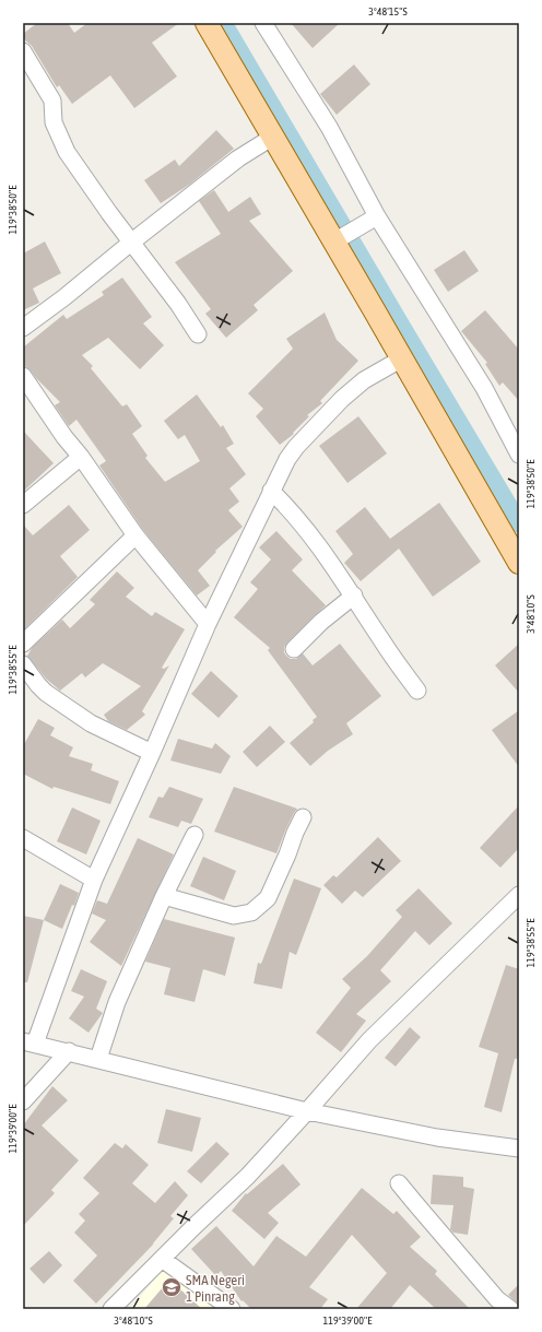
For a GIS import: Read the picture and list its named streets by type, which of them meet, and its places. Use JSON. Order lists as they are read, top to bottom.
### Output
{
  "places": {
    "school or university": ["SMA Negeri 1 Pinrang"]
  },
  "coordinates": [
    "3°48'15\"S",
    "119°38'50\"E",
    "3°48'10\"S",
    "119°38'55\"E",
    "119°39'00\"E"
  ]
}
